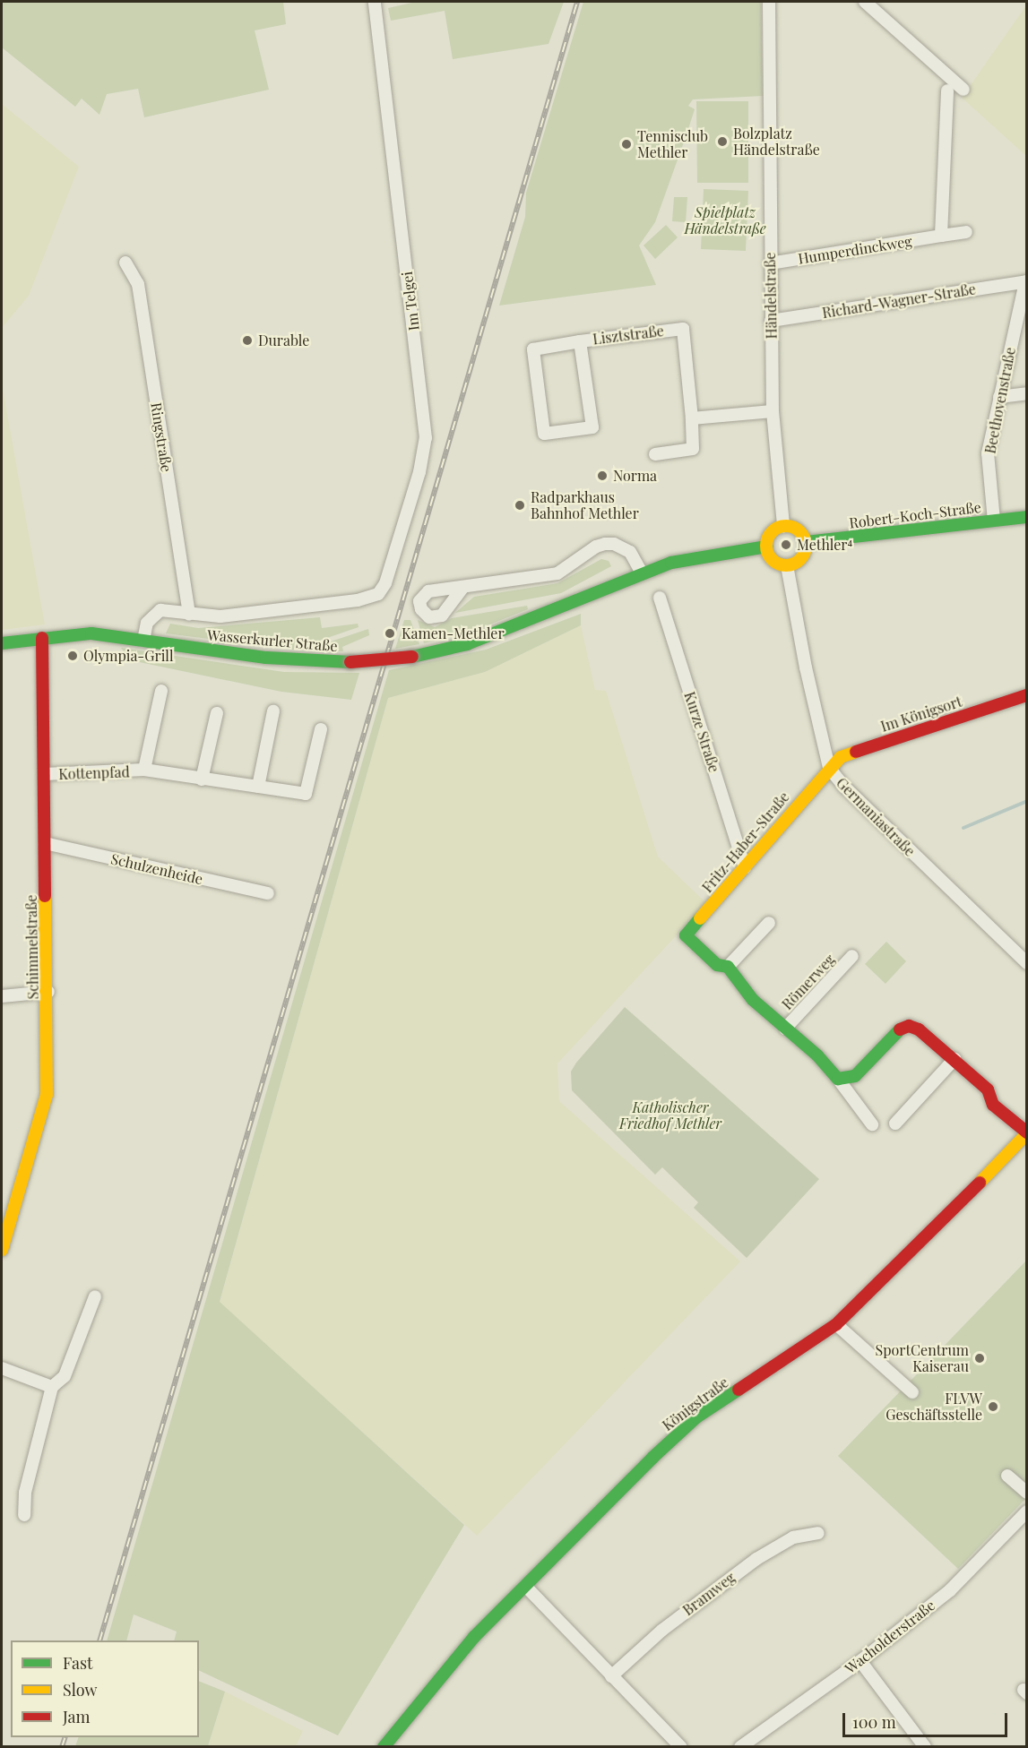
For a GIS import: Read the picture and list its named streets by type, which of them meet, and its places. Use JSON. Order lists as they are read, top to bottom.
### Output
{
  "streets": {
    "street": [
      "Humperdinckweg",
      "Händelstraße",
      "Im Telgei",
      "Richard-Wagner-Straße",
      "Lisztstraße",
      "Beethovenstraße",
      "Ringstraße",
      "Robert-Koch-Straße",
      "Wasserkurler Straße",
      "Im Königsort",
      "Kurze Straße",
      "Kottenpfad",
      "Germaniastraße",
      "Fritz-Haber-Straße",
      "Schulzenheide",
      "Schimmelstraße",
      "Römerweg",
      "Königstraße",
      "Bramweg",
      "Wacholderstraße"
    ]
  },
  "crossings": [
    ["Humperdinckweg", "Händelstraße"],
    ["Händelstraße", "Richard-Wagner-Straße"],
    ["Händelstraße", "Robert-Koch-Straße"],
    ["Händelstraße", "Germaniastraße"],
    ["Im Telgei", "Wasserkurler Straße"],
    ["Richard-Wagner-Straße", "Beethovenstraße"],
    ["Beethovenstraße", "Robert-Koch-Straße"],
    ["Ringstraße", "Wasserkurler Straße"],
    ["Robert-Koch-Straße", "Germaniastraße"],
    ["Wasserkurler Straße", "Schimmelstraße"],
    ["Im Königsort", "Germaniastraße"],
    ["Im Königsort", "Fritz-Haber-Straße"],
    ["Kurze Straße", "Fritz-Haber-Straße"],
    ["Kottenpfad", "Schimmelstraße"],
    ["Germaniastraße", "Fritz-Haber-Straße"],
    ["Fritz-Haber-Straße", "Römerweg"],
    ["Schulzenheide", "Schimmelstraße"]
  ],
  "parks": ["Spielplatz Händelstraße", "Katholischer Friedhof Methler"],
  "places": [
    "Bolzplatz Händelstraße",
    "Tennisclub Methler",
    "Durable",
    "Norma",
    "Radparkhaus Bahnhof Methler",
    "Methler⁴",
    "Kamen-Methler",
    "Olympia-Grill",
    "SportCentrum Kaiserau",
    "FLVW Geschäftsstelle"
  ],
  "legend": ["Fast", "Slow", "Jam"],
  "scale_bar": "100 m"
}
